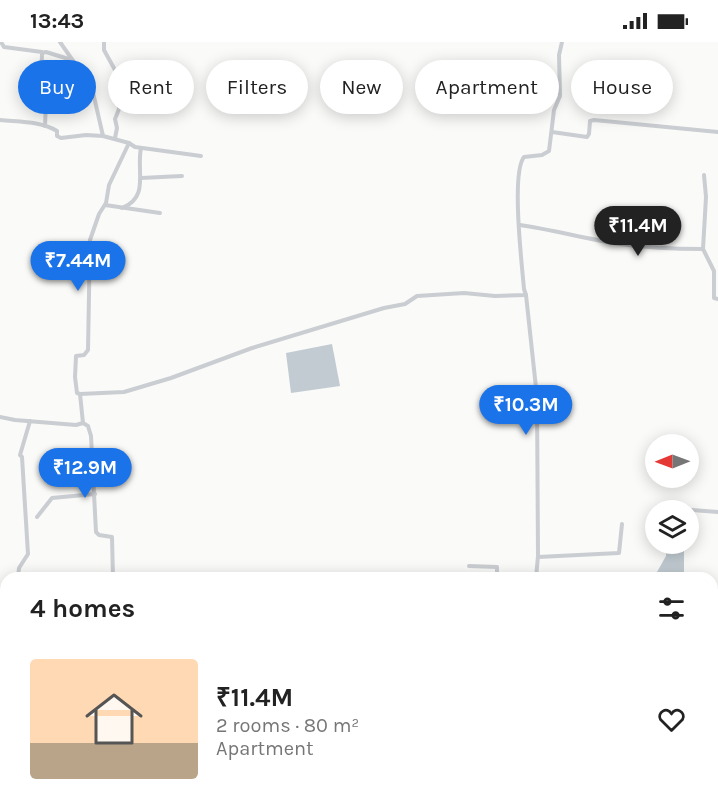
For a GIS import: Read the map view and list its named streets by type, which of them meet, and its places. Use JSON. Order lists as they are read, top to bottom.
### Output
{
  "north": "left",
  "page": {
    "status": "13:43",
    "chip": [
      "Buy",
      "Rent",
      "Filters",
      "New",
      "Apartment",
      "House"
    ],
    "price": [
      "₹11.4M",
      "₹7.44M",
      "₹10.3M",
      "₹12.9M"
    ],
    "heading": "4 homes",
    "list": [
      {
        "name": "₹11.4M",
        "note": "2 rooms · 80 m² · Apartment"
      }
    ]
  }
}
